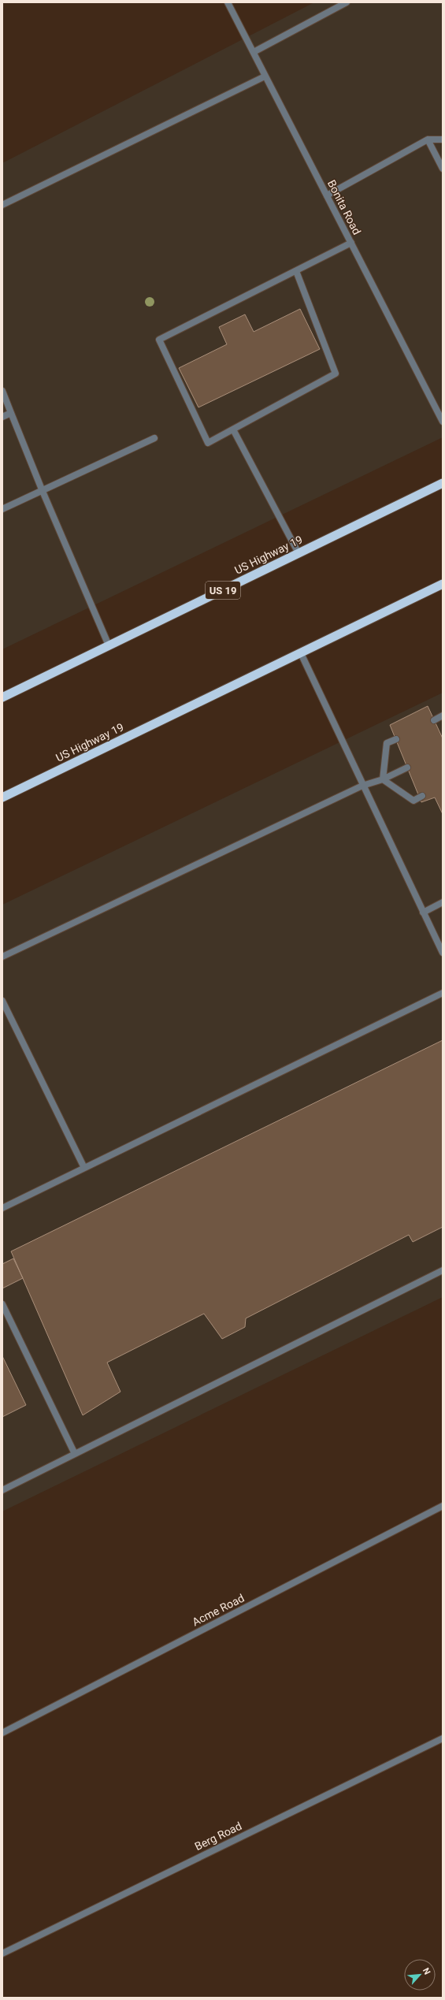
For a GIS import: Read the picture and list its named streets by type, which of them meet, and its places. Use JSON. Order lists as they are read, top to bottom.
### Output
{
  "streets": {
    "highway": ["US Highway 19", "US 19"],
    "street": ["Bonita Road", "Acme Road", "Berg Road"]
  },
  "north": "top right"
}
